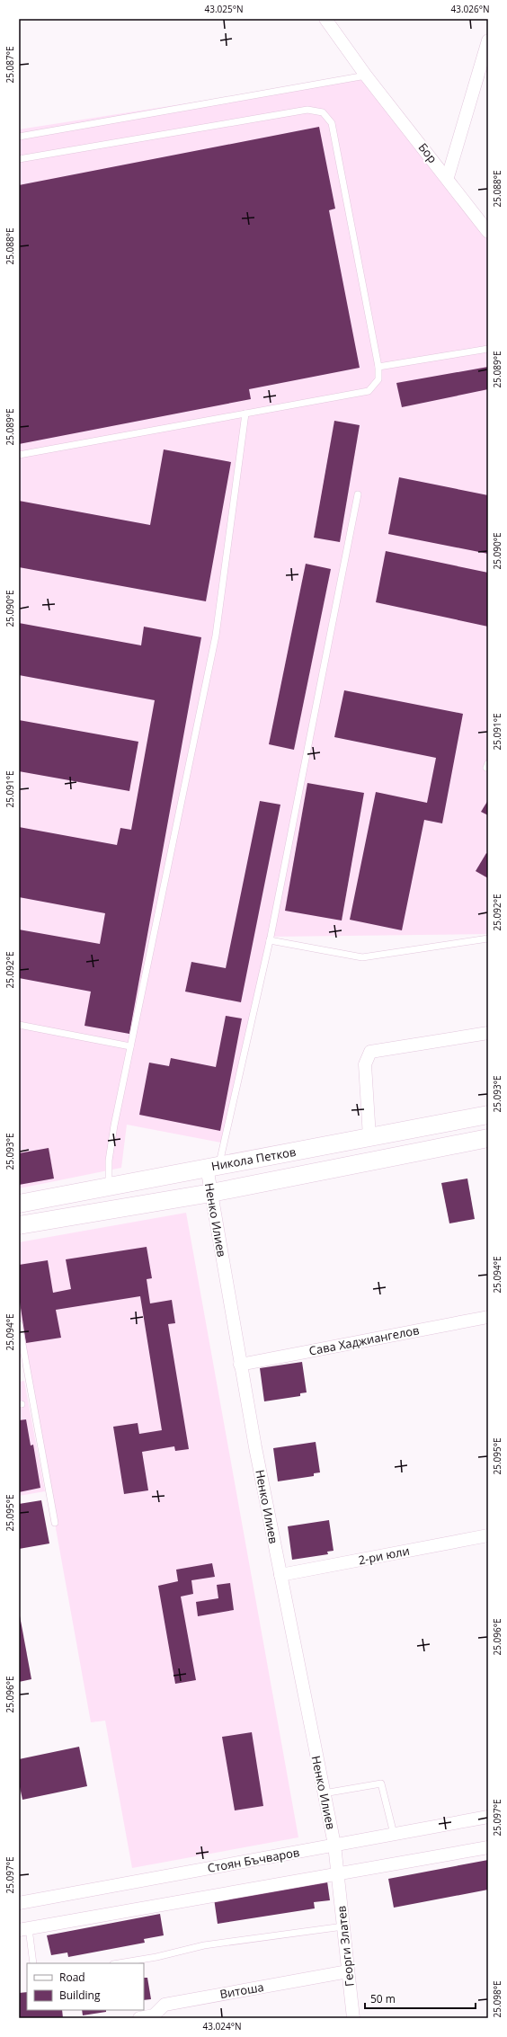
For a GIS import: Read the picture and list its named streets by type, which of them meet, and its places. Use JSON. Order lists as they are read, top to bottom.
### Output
{
  "streets": {
    "main road": ["Никола Петков"],
    "street": [
      "Бор",
      "Ненко Илиев",
      "Сава Хаджиангелов",
      "2-ри юли",
      "Стоян Бъчваров",
      "Георги Златев",
      "Витоша"
    ]
  },
  "crossings": [
    ["Никола Петков", "Ненко Илиев"],
    ["Ненко Илиев", "Сава Хаджиангелов"],
    ["Ненко Илиев", "2-ри юли"],
    ["Ненко Илиев", "Стоян Бъчваров"],
    ["Ненко Илиев", "Георги Златев"],
    ["Георги Златев", "Витоша"]
  ],
  "legend": ["Road", "Building"],
  "scale_bar": "50 m",
  "coordinates": [
    "43.025°N",
    "43.026°N",
    "25.087°E",
    "25.088°E",
    "25.089°E",
    "25.090°E",
    "25.091°E",
    "25.092°E",
    "25.093°E",
    "25.094°E",
    "25.095°E",
    "25.096°E",
    "25.097°E",
    "25.098°E",
    "43.024°N"
  ]
}
